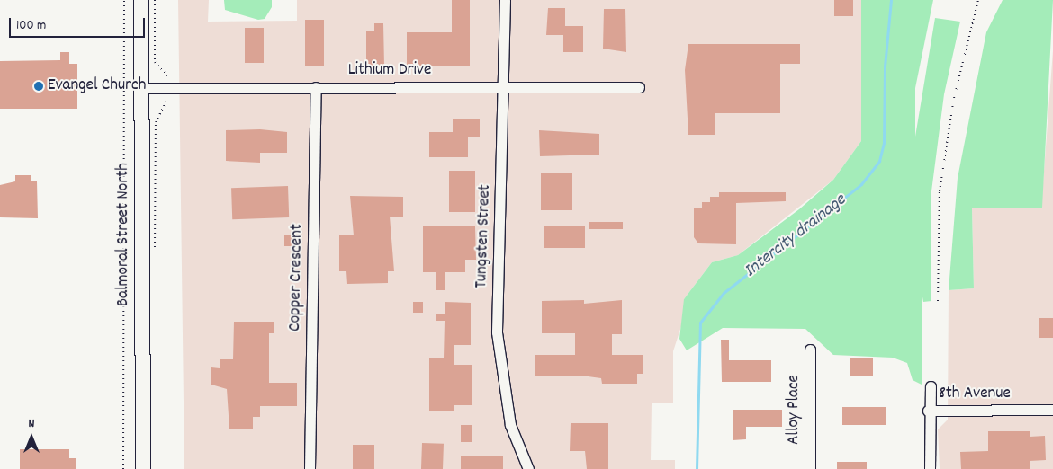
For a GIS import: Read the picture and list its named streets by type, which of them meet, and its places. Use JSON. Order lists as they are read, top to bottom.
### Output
{
  "streets": {
    "main road": ["Balmoral Street North"],
    "street": [
      "Lithium Drive",
      "Tungsten Street",
      "Copper Crescent",
      "8th Avenue",
      "Alloy Place"
    ]
  },
  "crossings": [
    ["Lithium Drive", "Balmoral Street North"],
    ["Lithium Drive", "Tungsten Street"],
    ["Lithium Drive", "Copper Crescent"]
  ],
  "water": ["Intercity drainage"],
  "places": ["Evangel Church"],
  "scale_bar": "100 m",
  "north": "top"
}
